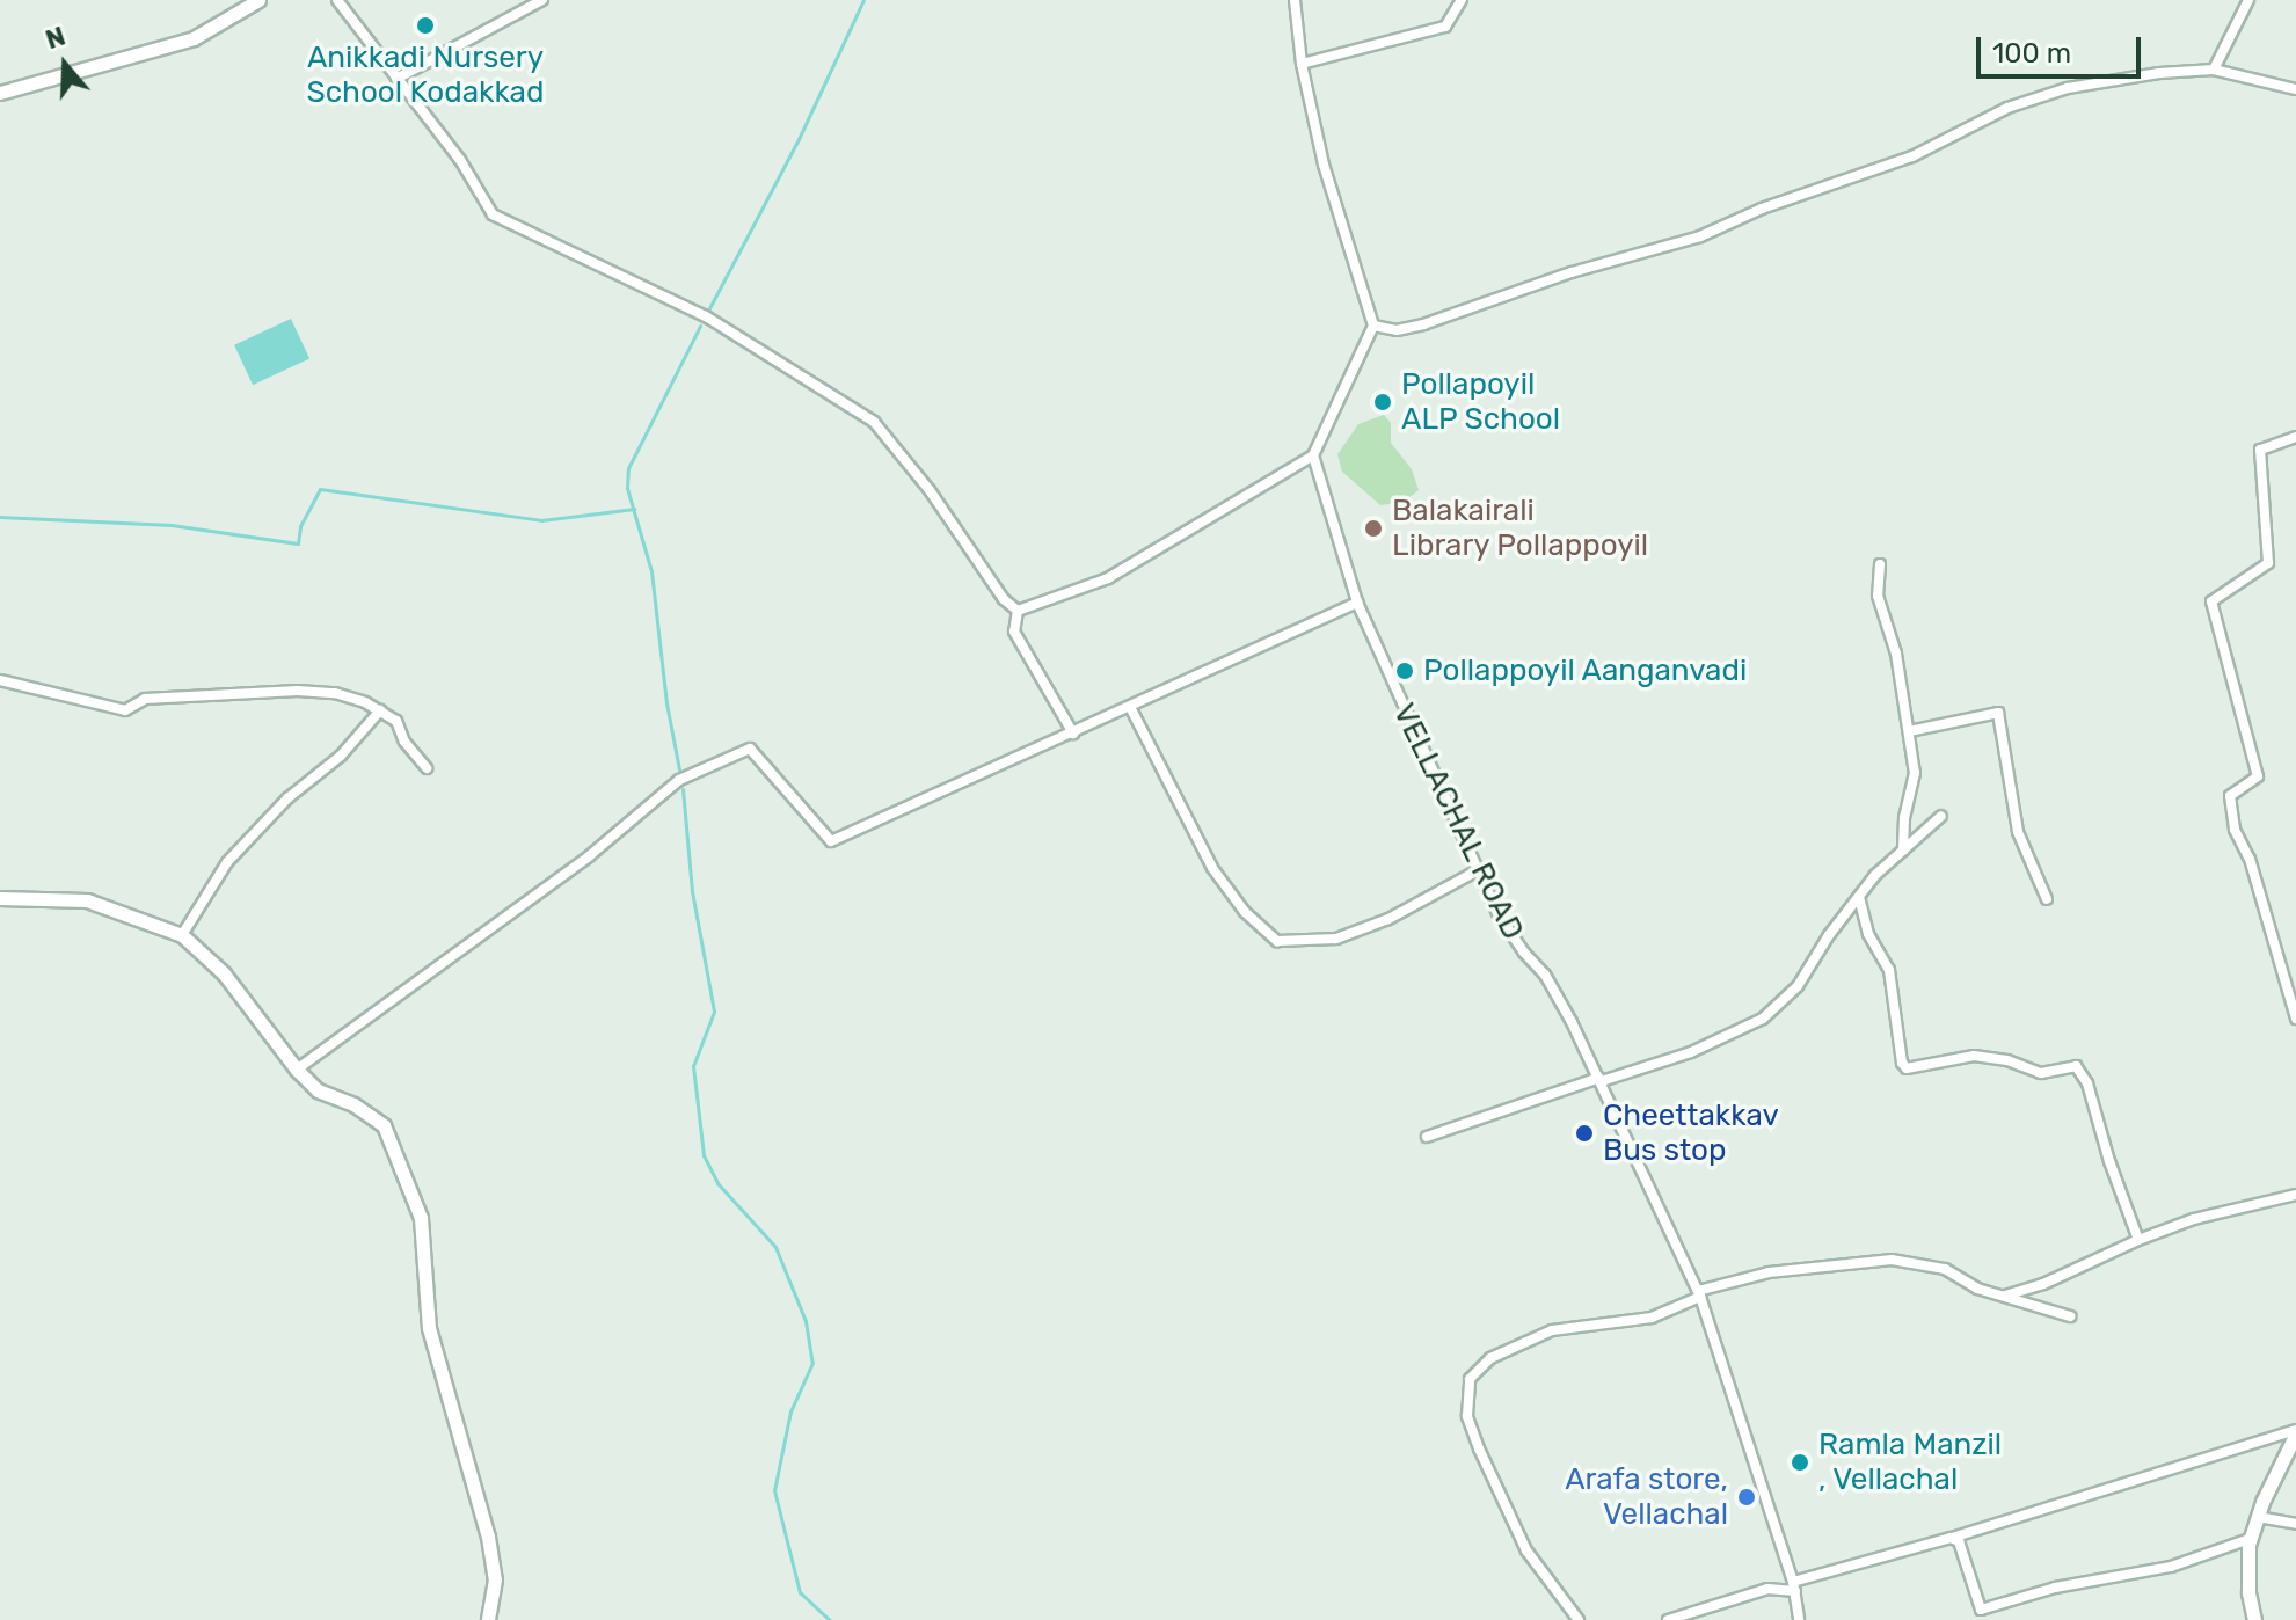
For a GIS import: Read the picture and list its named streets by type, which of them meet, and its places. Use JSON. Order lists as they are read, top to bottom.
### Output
{
  "streets": {
    "street": ["VELLACHAL ROAD"]
  },
  "places": [
    "Anikkadi Nursery School Kodakkad",
    "Pollapoyil ALP School",
    "Balakairali Library Pollappoyil",
    "Pollappoyil Aanganvadi",
    "Cheettakkav Bus stop",
    "Ramla Manzil , Vellachal",
    "Arafa store, Vellachal"
  ],
  "scale_bar": "100 m",
  "north": "top"
}
